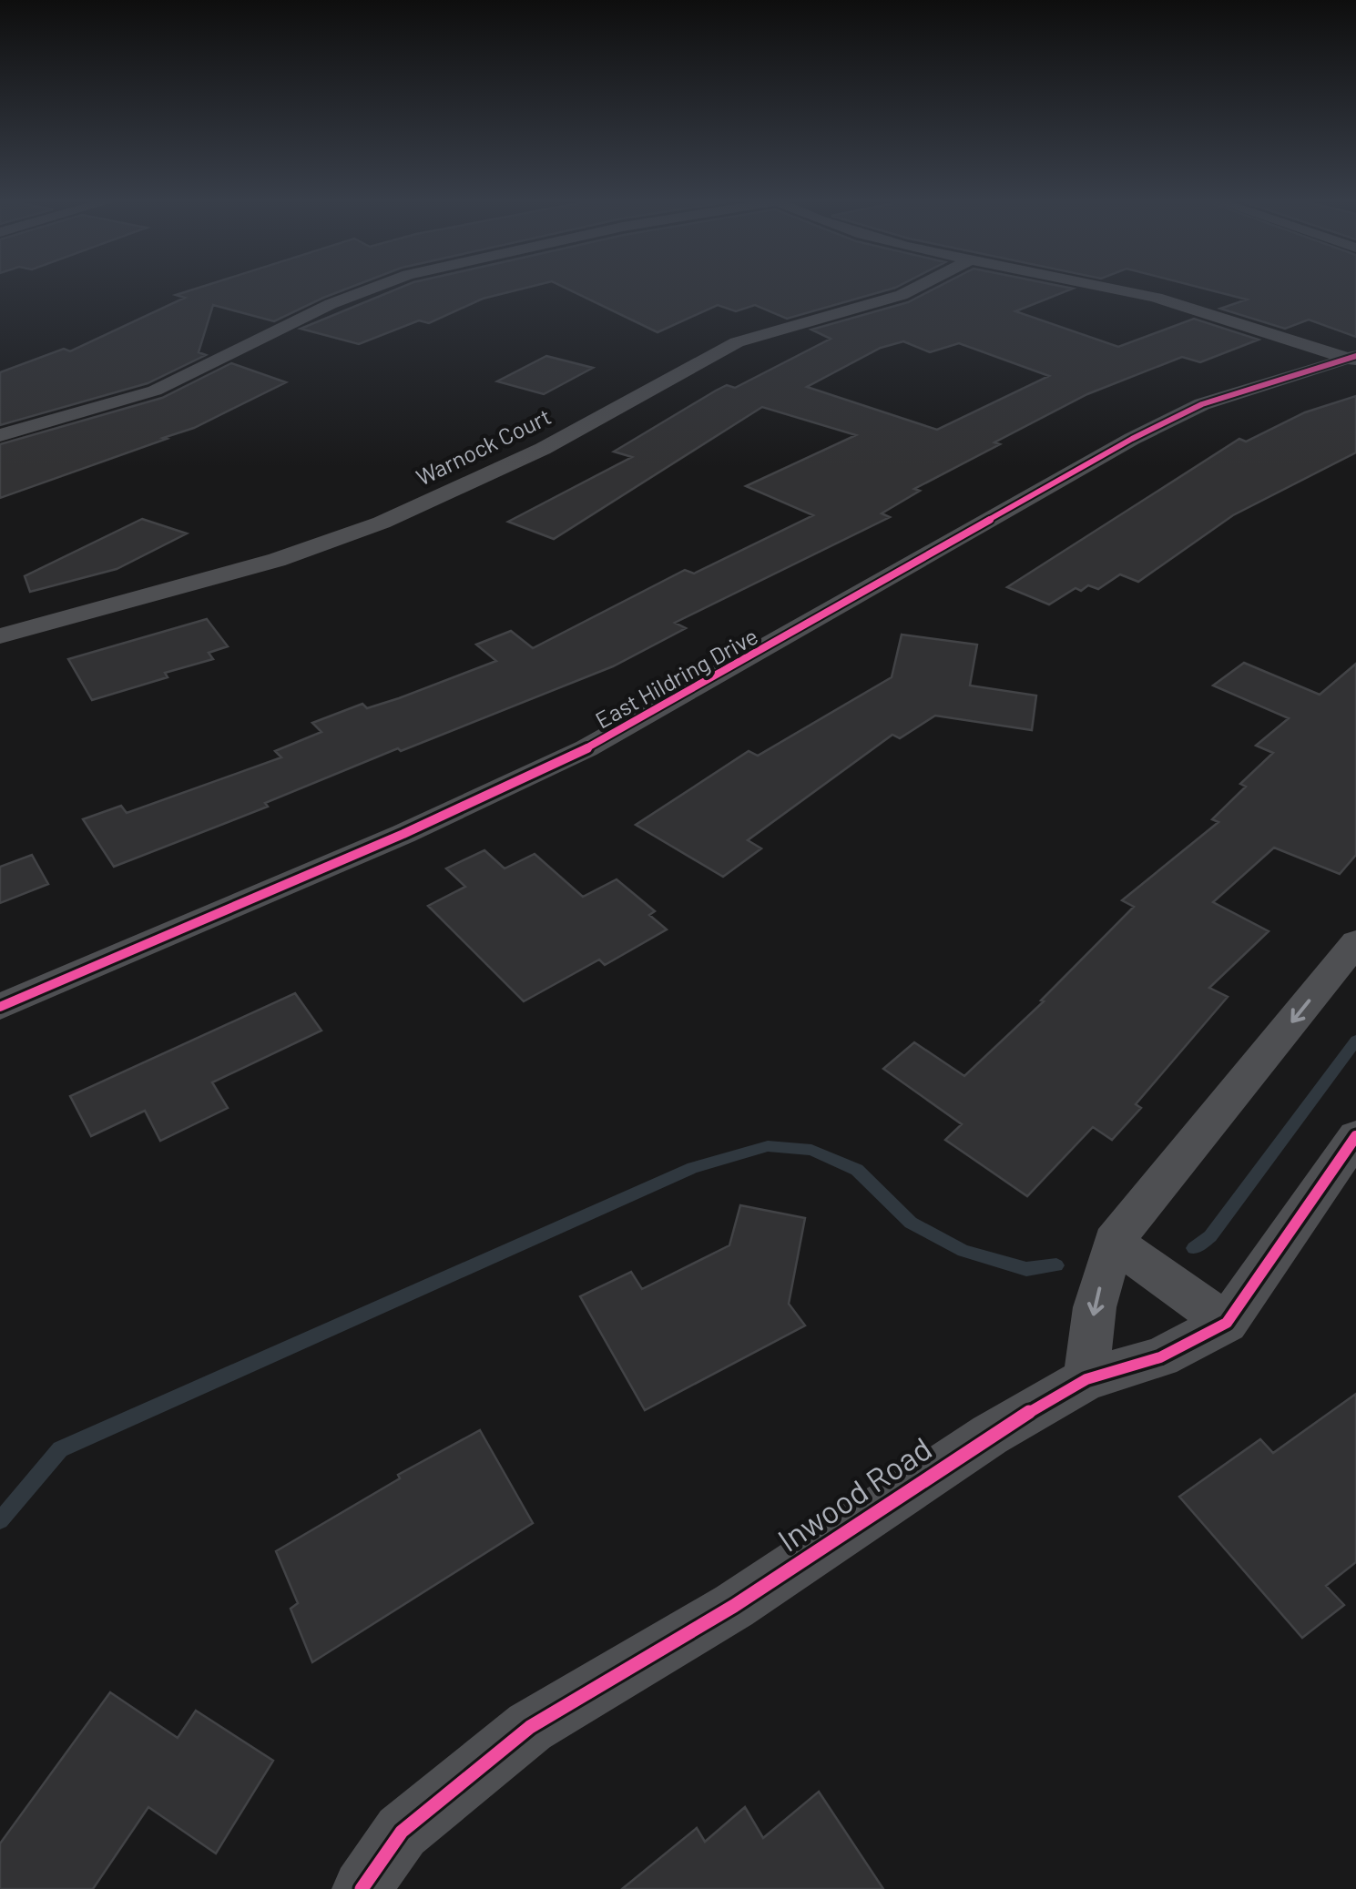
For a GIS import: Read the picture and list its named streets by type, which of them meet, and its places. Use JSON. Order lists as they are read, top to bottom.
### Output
{
  "streets": {
    "street": ["Warnock Court", "East Hildring Drive", "Inwood Road"]
  }
}
